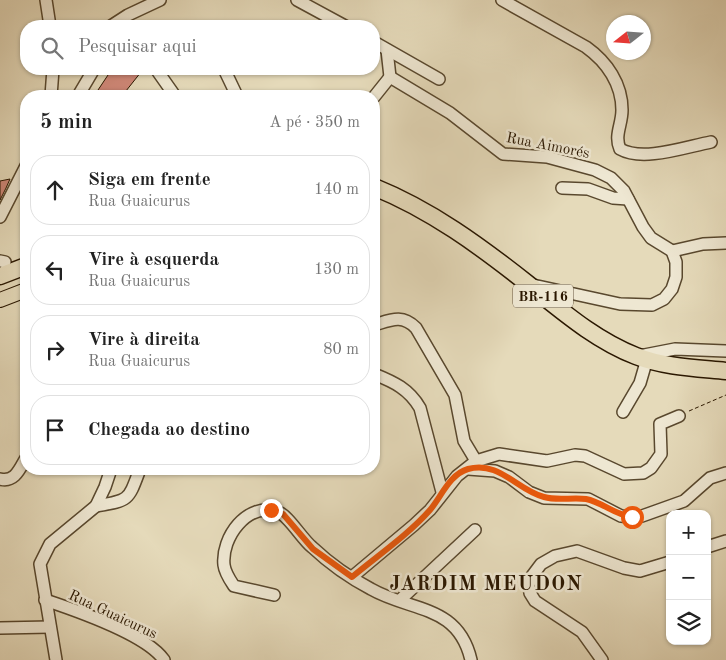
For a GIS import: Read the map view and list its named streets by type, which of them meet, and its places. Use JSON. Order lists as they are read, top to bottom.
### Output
{
  "streets": {
    "highway": ["BR-116"],
    "street": ["Rua Aimorés", "Rua Guaicurus"]
  },
  "districts": ["JARDIM MEUDON"],
  "north": "left",
  "page": {
    "search": "Pesquisar aqui",
    "heading": ["5 min", "A pé · 350 m"],
    "list": [
      ["Siga em frente", "Rua Guaicurus", "140 m"],
      ["Vire à esquerda", "Rua Guaicurus", "130 m"],
      ["Vire à direita", "Rua Guaicurus", "80 m"],
      "Chegada ao destino"
    ],
    "map_buttons": ["+", "−"]
  }
}
